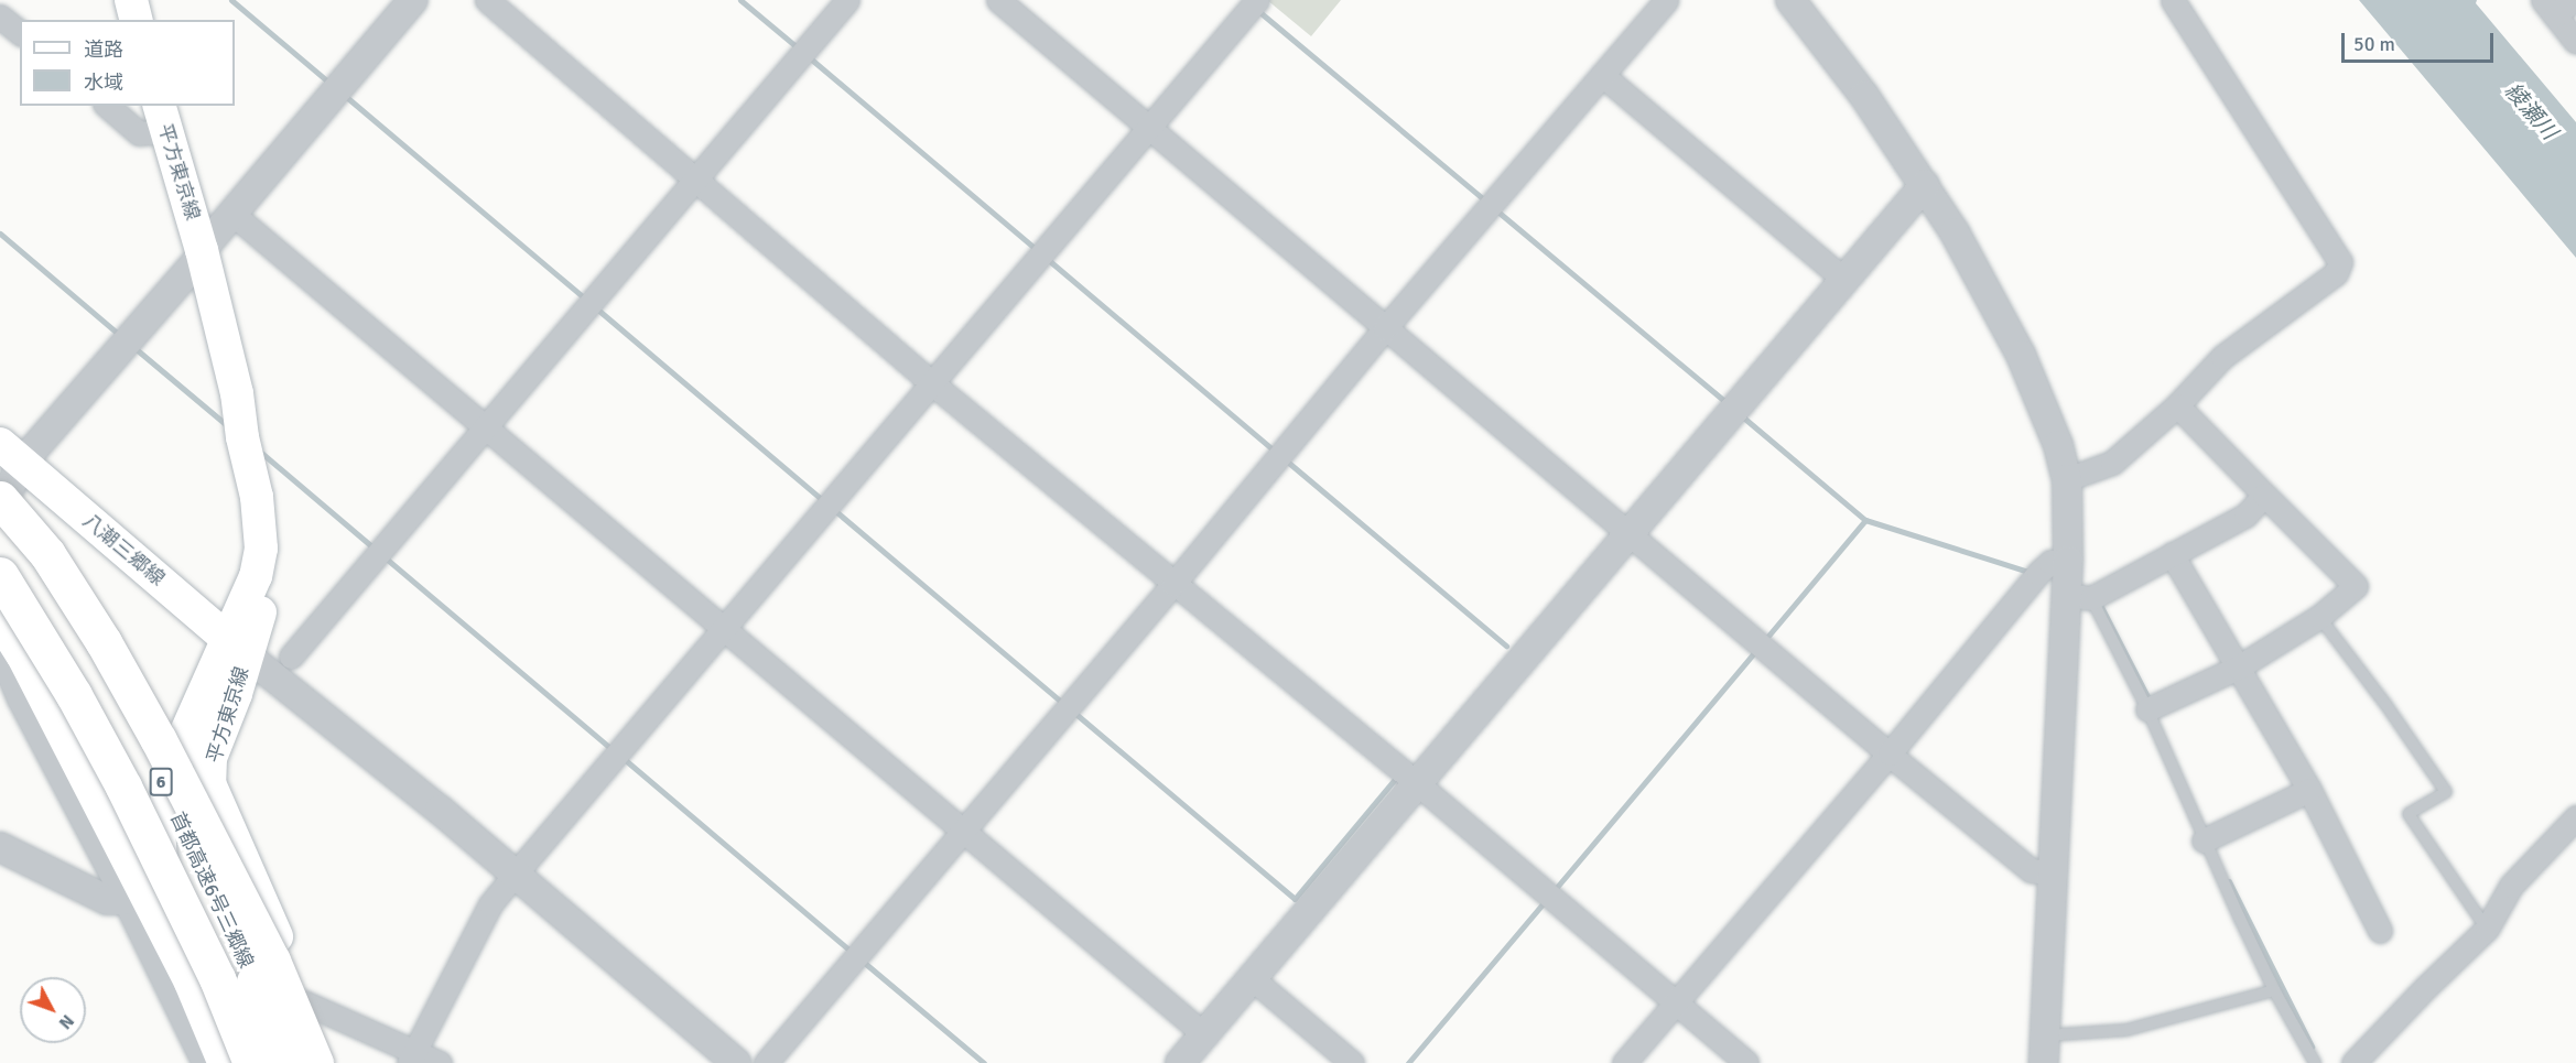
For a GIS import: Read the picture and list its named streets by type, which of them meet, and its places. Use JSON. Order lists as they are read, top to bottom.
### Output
{
  "streets": {
    "highway": ["6", "首都高速6号三郷線"],
    "main road": ["平方東京線", "八潮三郷線"]
  },
  "crossings": [
    ["平方東京線", "八潮三郷線"]
  ],
  "water": ["綾瀬川"],
  "legend": ["道路", "水域"],
  "scale_bar": "50 m",
  "north": "bottom right"
}
